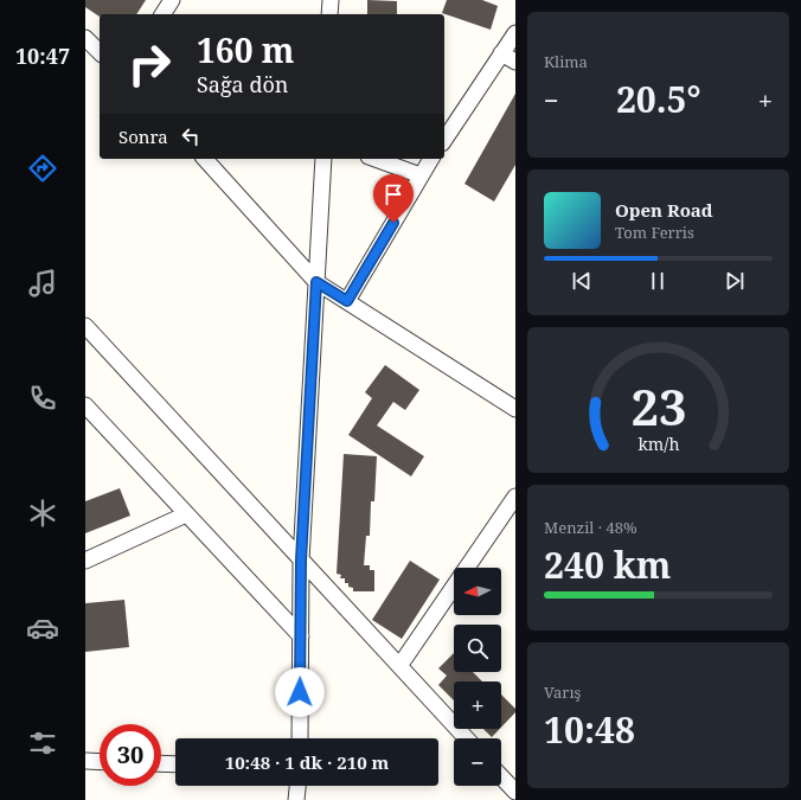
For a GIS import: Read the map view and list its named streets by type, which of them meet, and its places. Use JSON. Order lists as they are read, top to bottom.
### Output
{
  "north": "left",
  "page": {
    "tabs": "10:47",
    "tile": [
      "Klima",
      ["Menzil · 48%", "240 km"],
      ["Varış", "10:48"]
    ],
    "turn": ["160 m", "Sağa dön"],
    "heat": ["−", "20.5°", "+"],
    "then": "Sonra",
    "song": ["Open Road", "Tom Ferris"],
    "map_buttons": ["+", "−"],
    "limit": "30",
    "trip": "10:48 · 1 dk · 210 m",
    "gauge": ["23", "km/h"]
  }
}
